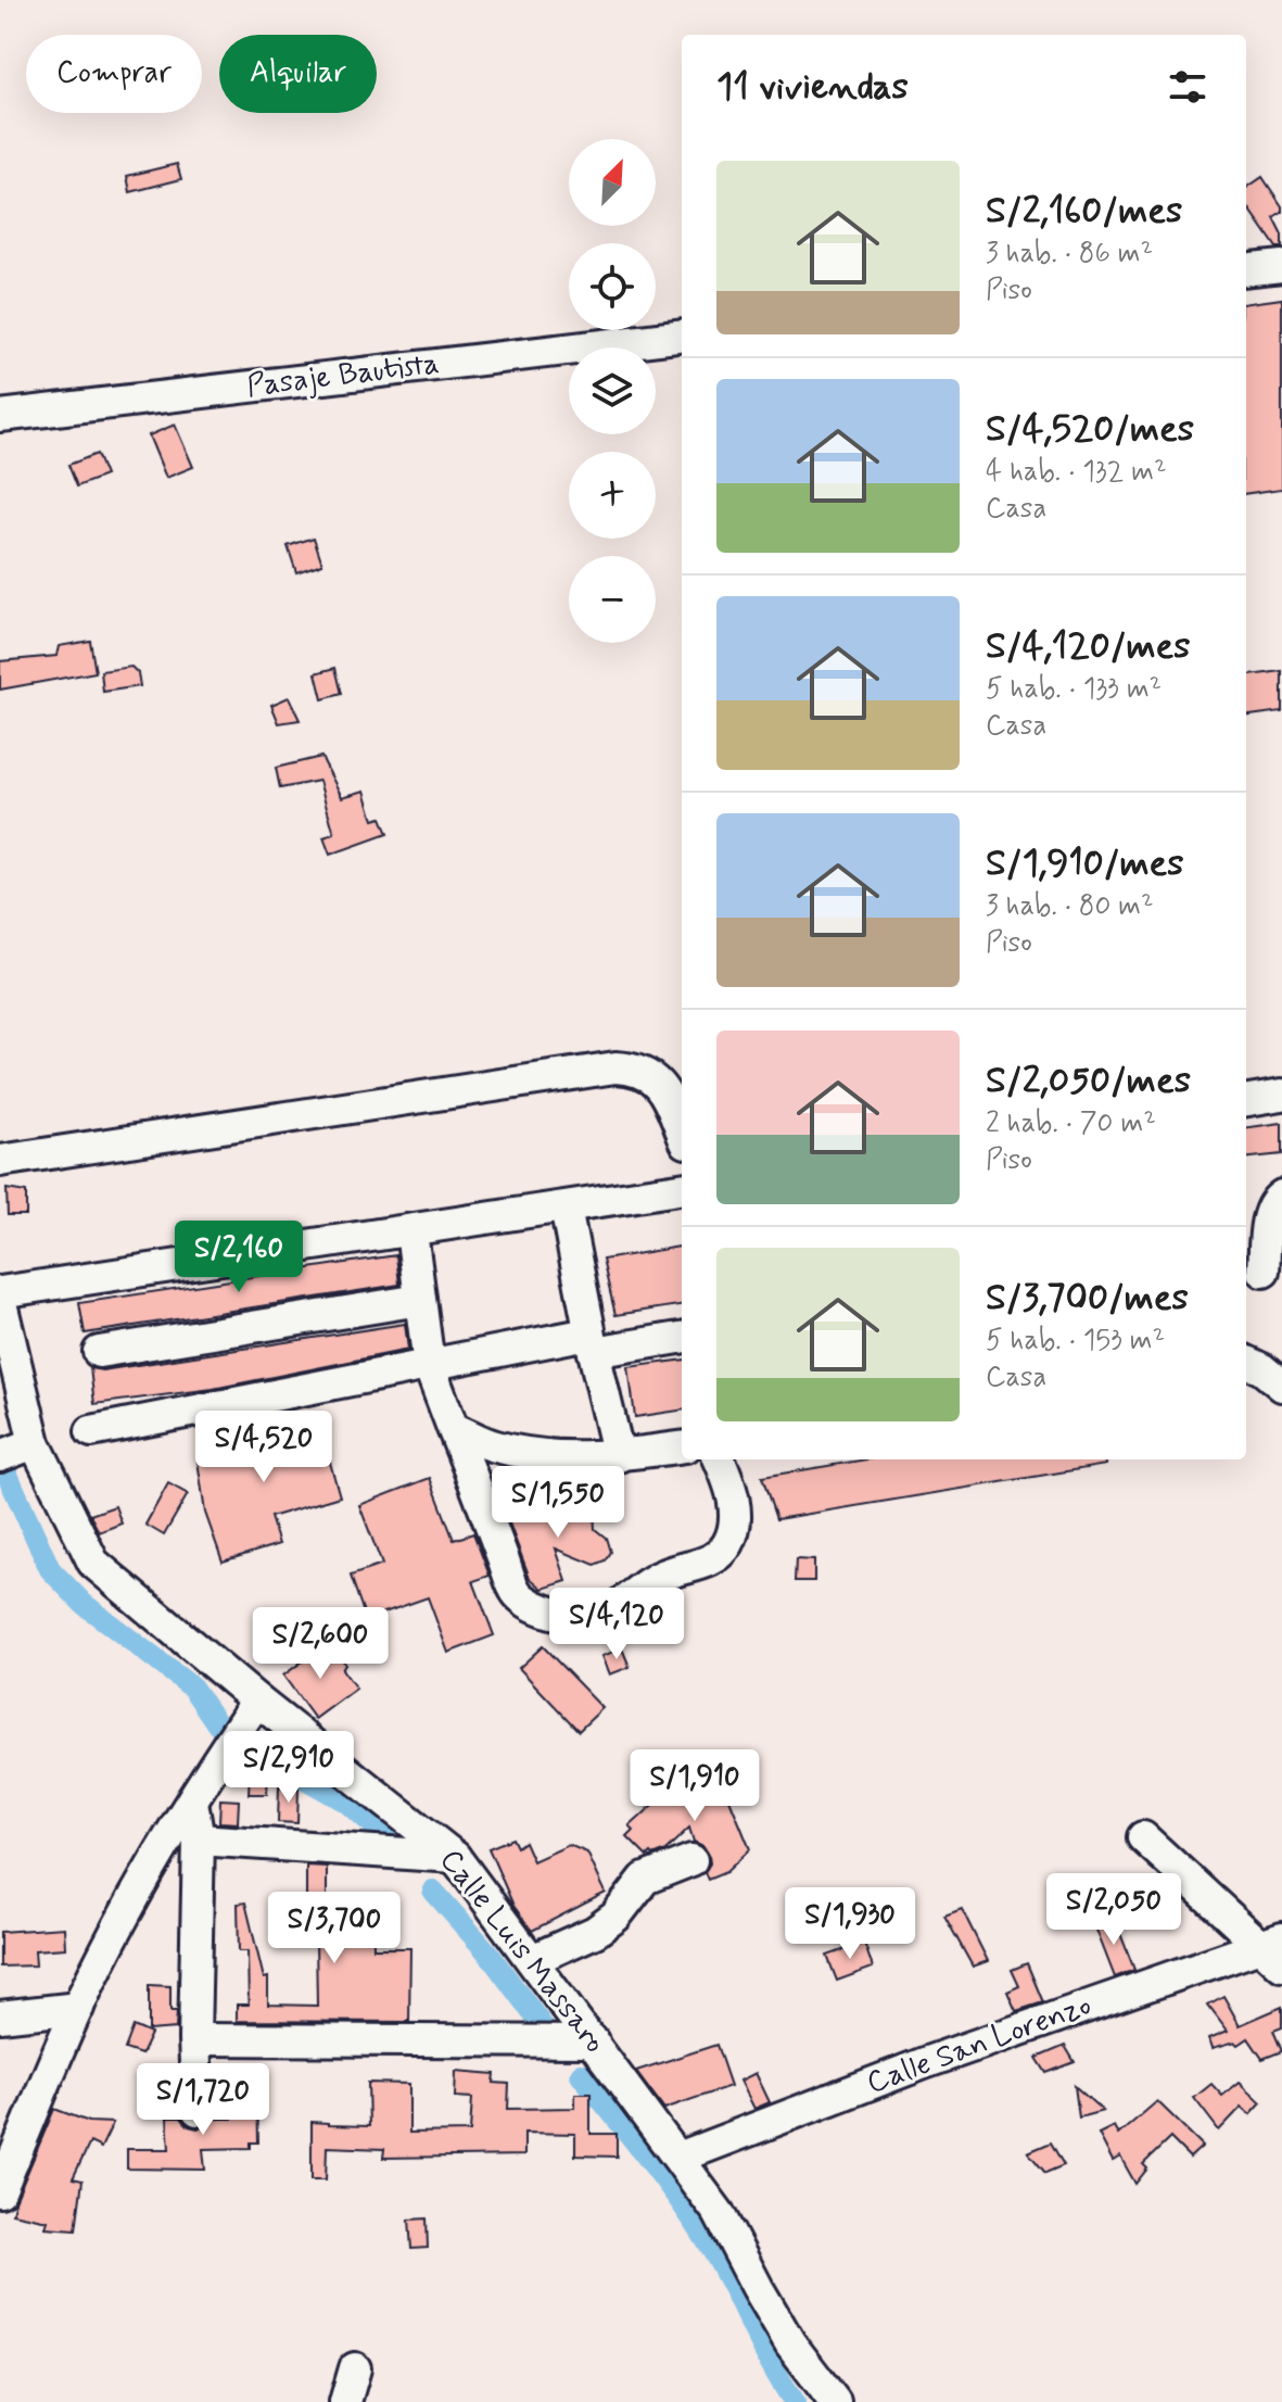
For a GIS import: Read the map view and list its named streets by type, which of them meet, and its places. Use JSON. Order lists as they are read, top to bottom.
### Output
{
  "streets": {
    "street": ["Pasaje Bautista", "Calle Luis Massaro", "Calle San Lorenzo"]
  },
  "crossings": [
    ["Calle Luis Massaro", "Calle San Lorenzo"]
  ],
  "north": "top right",
  "page": {
    "chip": ["Comprar", "Alquilar"],
    "heading": "11 viviendas",
    "map_buttons": ["+", "−"],
    "list": [
      {
        "name": "S/2,160/mes",
        "note": "3 hab. · 86 m² · Piso"
      },
      {
        "name": "S/4,520/mes",
        "note": "4 hab. · 132 m² · Casa"
      },
      {
        "name": "S/4,120/mes",
        "note": "5 hab. · 133 m² · Casa"
      },
      {
        "name": "S/1,910/mes",
        "note": "3 hab. · 80 m² · Piso"
      },
      {
        "name": "S/2,050/mes",
        "note": "2 hab. · 70 m² · Piso"
      },
      {
        "name": "S/3,700/mes",
        "note": "5 hab. · 153 m² · Casa"
      }
    ],
    "price": [
      "S/2,160",
      "S/4,520",
      "S/1,550",
      "S/4,120",
      "S/2,600",
      "S/2,910",
      "S/1,910",
      "S/2,050",
      "S/1,930",
      "S/3,700",
      "S/1,720"
    ]
  }
}
